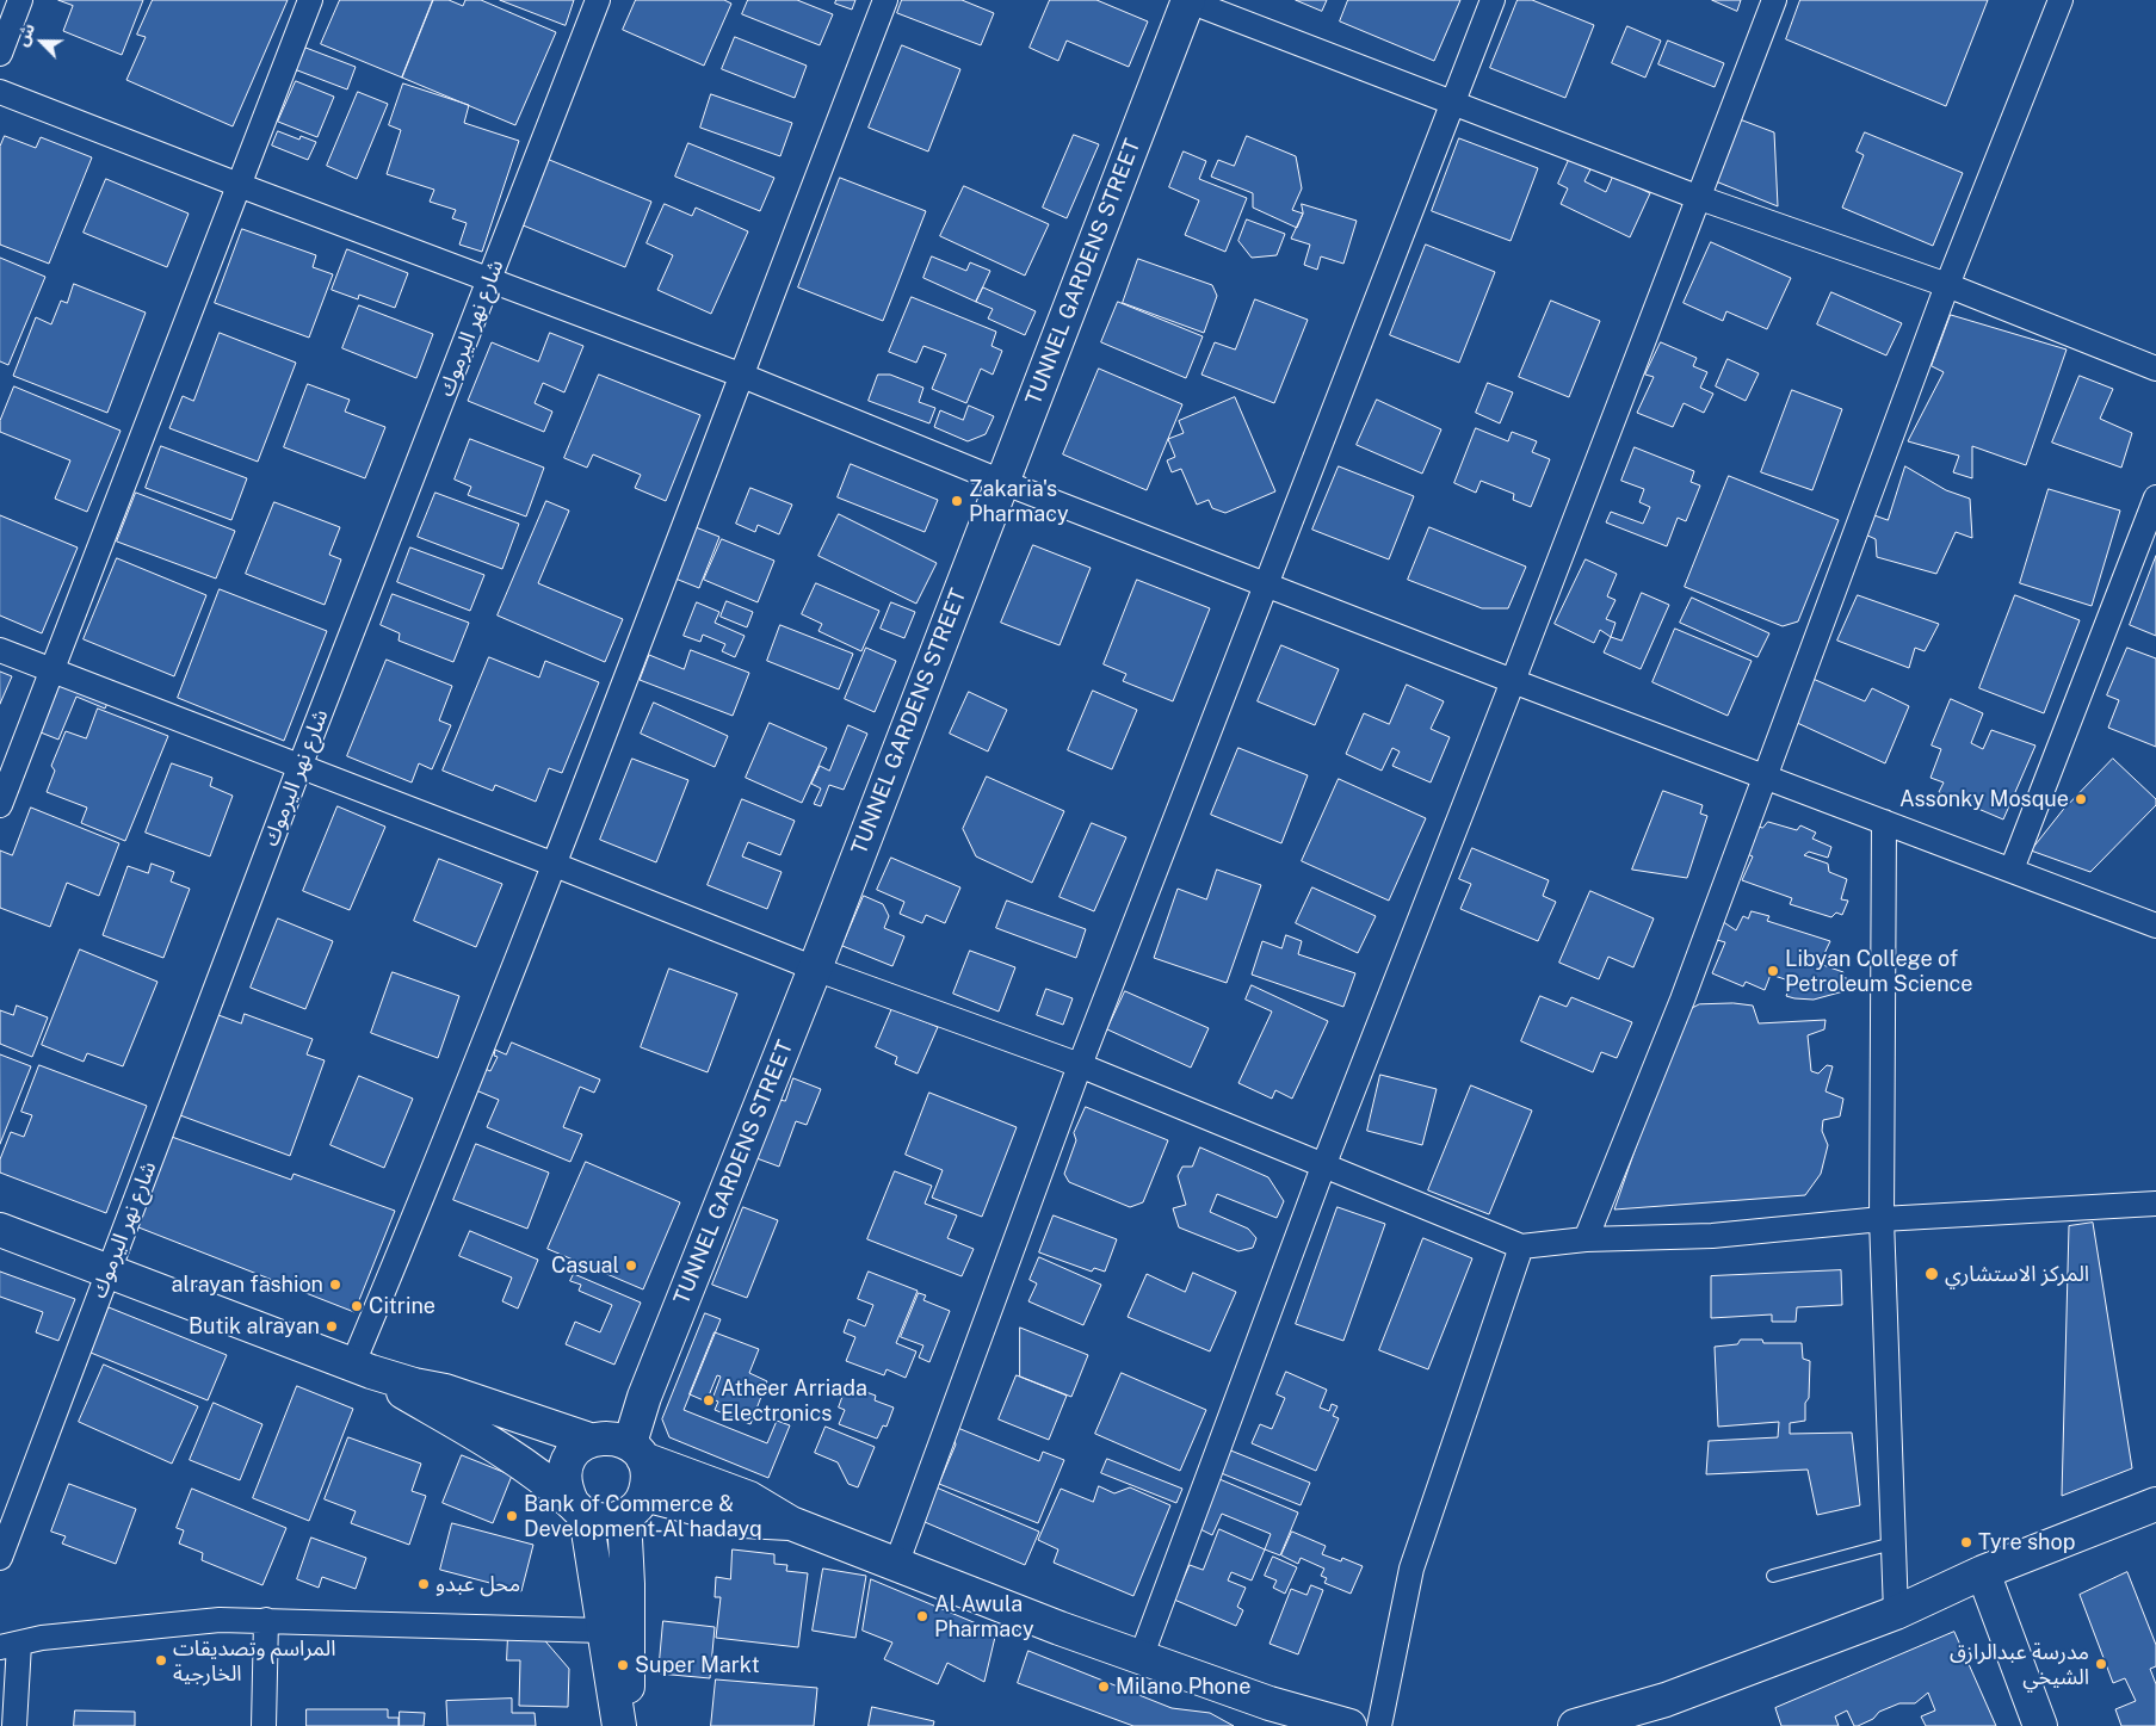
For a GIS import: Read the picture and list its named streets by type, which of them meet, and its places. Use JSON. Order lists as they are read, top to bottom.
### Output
{
  "streets": {
    "main road": ["TUNNEL GARDENS STREET"],
    "street": ["شارع نهر اليرموك"]
  },
  "places": [
    "Zakaria's Pharmacy",
    "Assonky Mosque",
    "Libyan College of Petroleum Science",
    "Casual",
    "المركز الاستشاري",
    "alrayan fashion",
    "Citrine",
    "Butik alrayan",
    "Atheer Arriada Electronics",
    "Bank of Commerce & Development-Al hadayq",
    "Tyre shop",
    "محل عبدو",
    "Al Awula Pharmacy",
    "المراسم وتصديقات الخارجية",
    "مدرسة عبدالرازق الشيخي",
    "Super Markt",
    "Milano Phone"
  ],
  "north": "top left"
}
